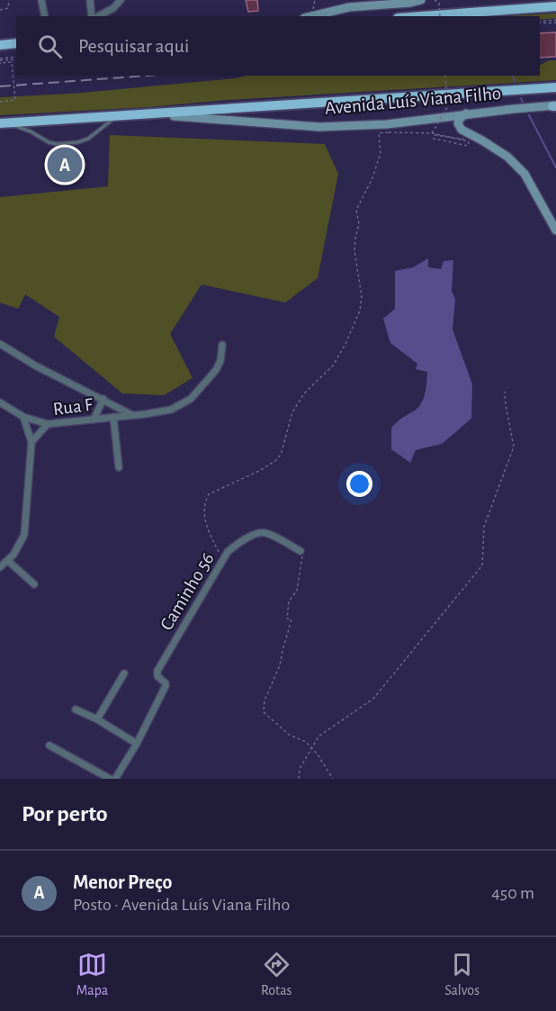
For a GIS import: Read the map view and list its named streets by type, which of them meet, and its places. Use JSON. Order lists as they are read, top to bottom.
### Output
{
  "streets": {
    "highway": ["Avenida Luís Viana Filho"],
    "street": ["Rua F", "Caminho 56"]
  },
  "page": {
    "search": "Pesquisar aqui",
    "pins": "A",
    "heading": "Por perto",
    "list": [
      {
        "mark": "A",
        "name": "Menor Preço",
        "note": "Posto · Avenida Luís Viana Filho",
        "value": "450 m"
      }
    ],
    "nav": ["Mapa", "Rotas", "Salvos"]
  }
}
